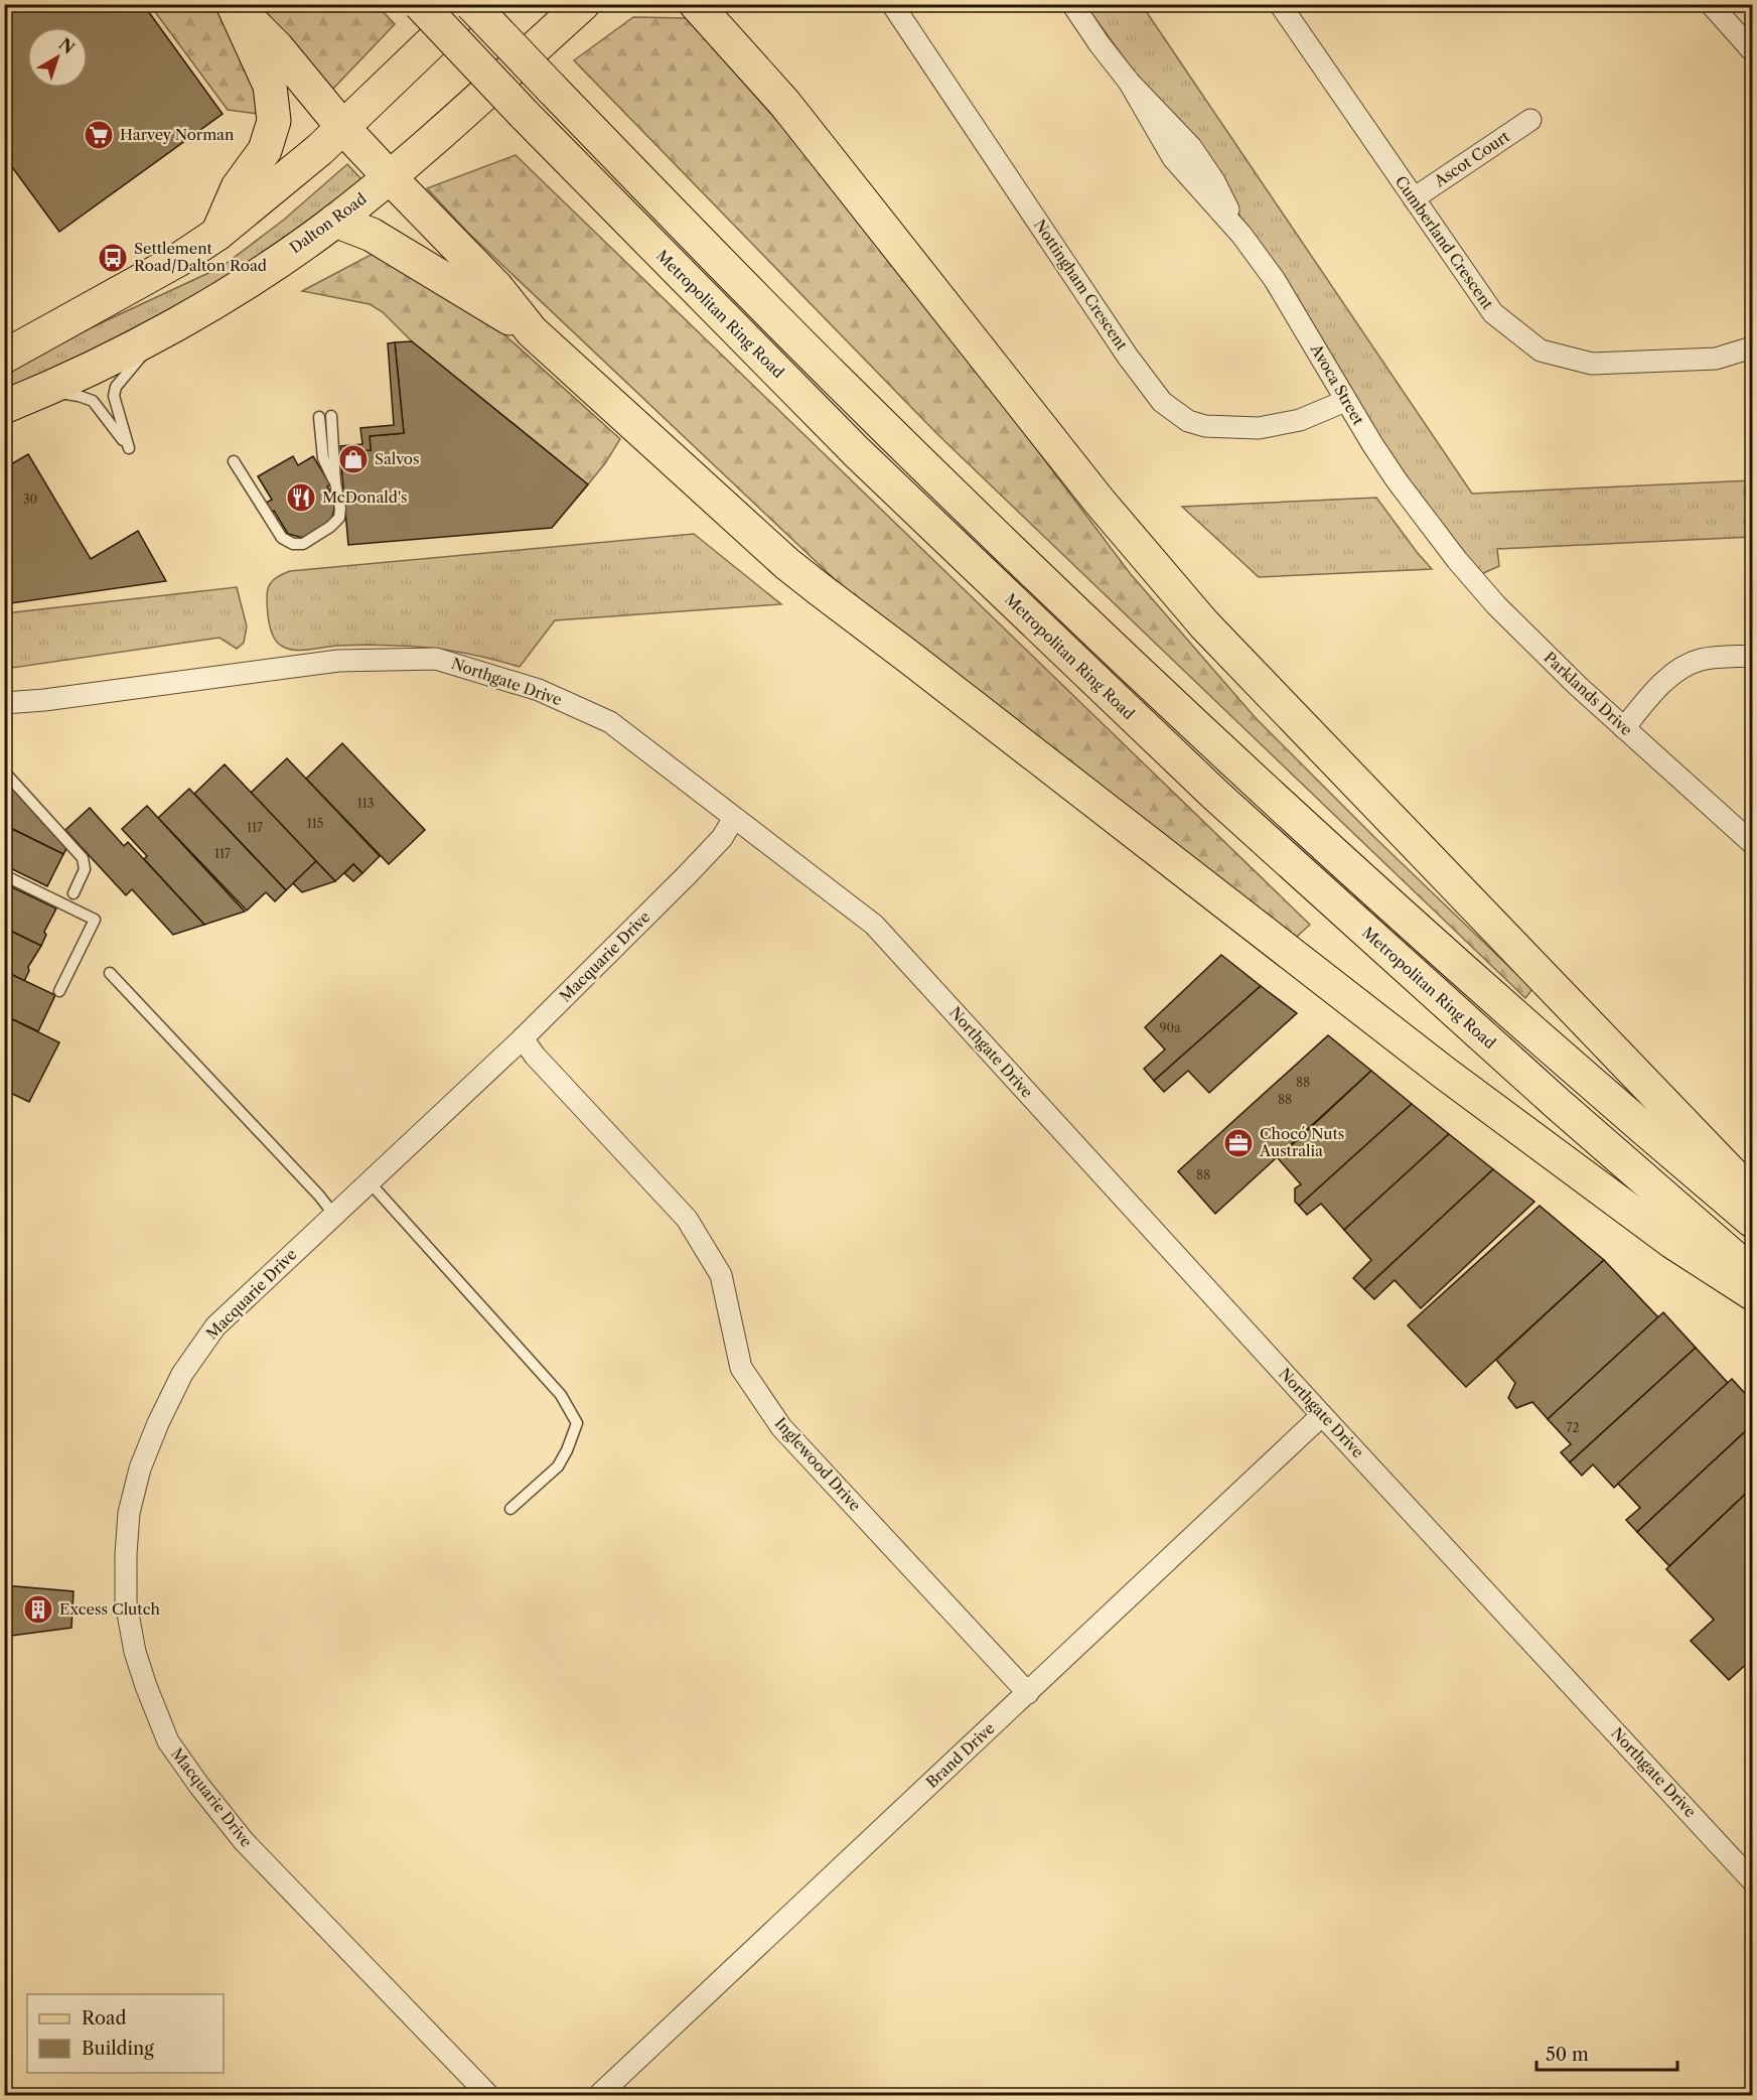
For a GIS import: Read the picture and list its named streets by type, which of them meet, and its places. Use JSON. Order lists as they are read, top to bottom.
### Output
{
  "streets": {
    "main road": ["Dalton Road", "Metropolitan Ring Road"],
    "street": [
      "Ascot Court",
      "Cumberland Crescent",
      "Nottingham Crescent",
      "Avoca Street",
      "Northgate Drive",
      "Parklands Drive",
      "Macquarie Drive",
      "Inglewood Drive",
      "Brand Drive"
    ]
  },
  "crossings": [
    ["Ascot Court", "Cumberland Crescent"],
    ["Nottingham Crescent", "Avoca Street"],
    ["Avoca Street", "Parklands Drive"],
    ["Northgate Drive", "Macquarie Drive"],
    ["Northgate Drive", "Brand Drive"],
    ["Macquarie Drive", "Inglewood Drive"],
    ["Inglewood Drive", "Brand Drive"]
  ],
  "places": {
    "supermarket": ["Harvey Norman"],
    "bus stop": ["Settlement Road/Dalton Road"],
    "shop": ["Salvos"],
    "restaurant": ["McDonald's"],
    "office": ["Chocó Nuts Australia"],
    "building": ["Excess Clutch"]
  },
  "house_numbers": [
    "30",
    "113",
    "115",
    "117",
    "117",
    "90a",
    "88",
    "88",
    "88",
    "72"
  ],
  "legend": ["Road", "Building"],
  "scale_bar": "50 m",
  "north": "top right"
}
